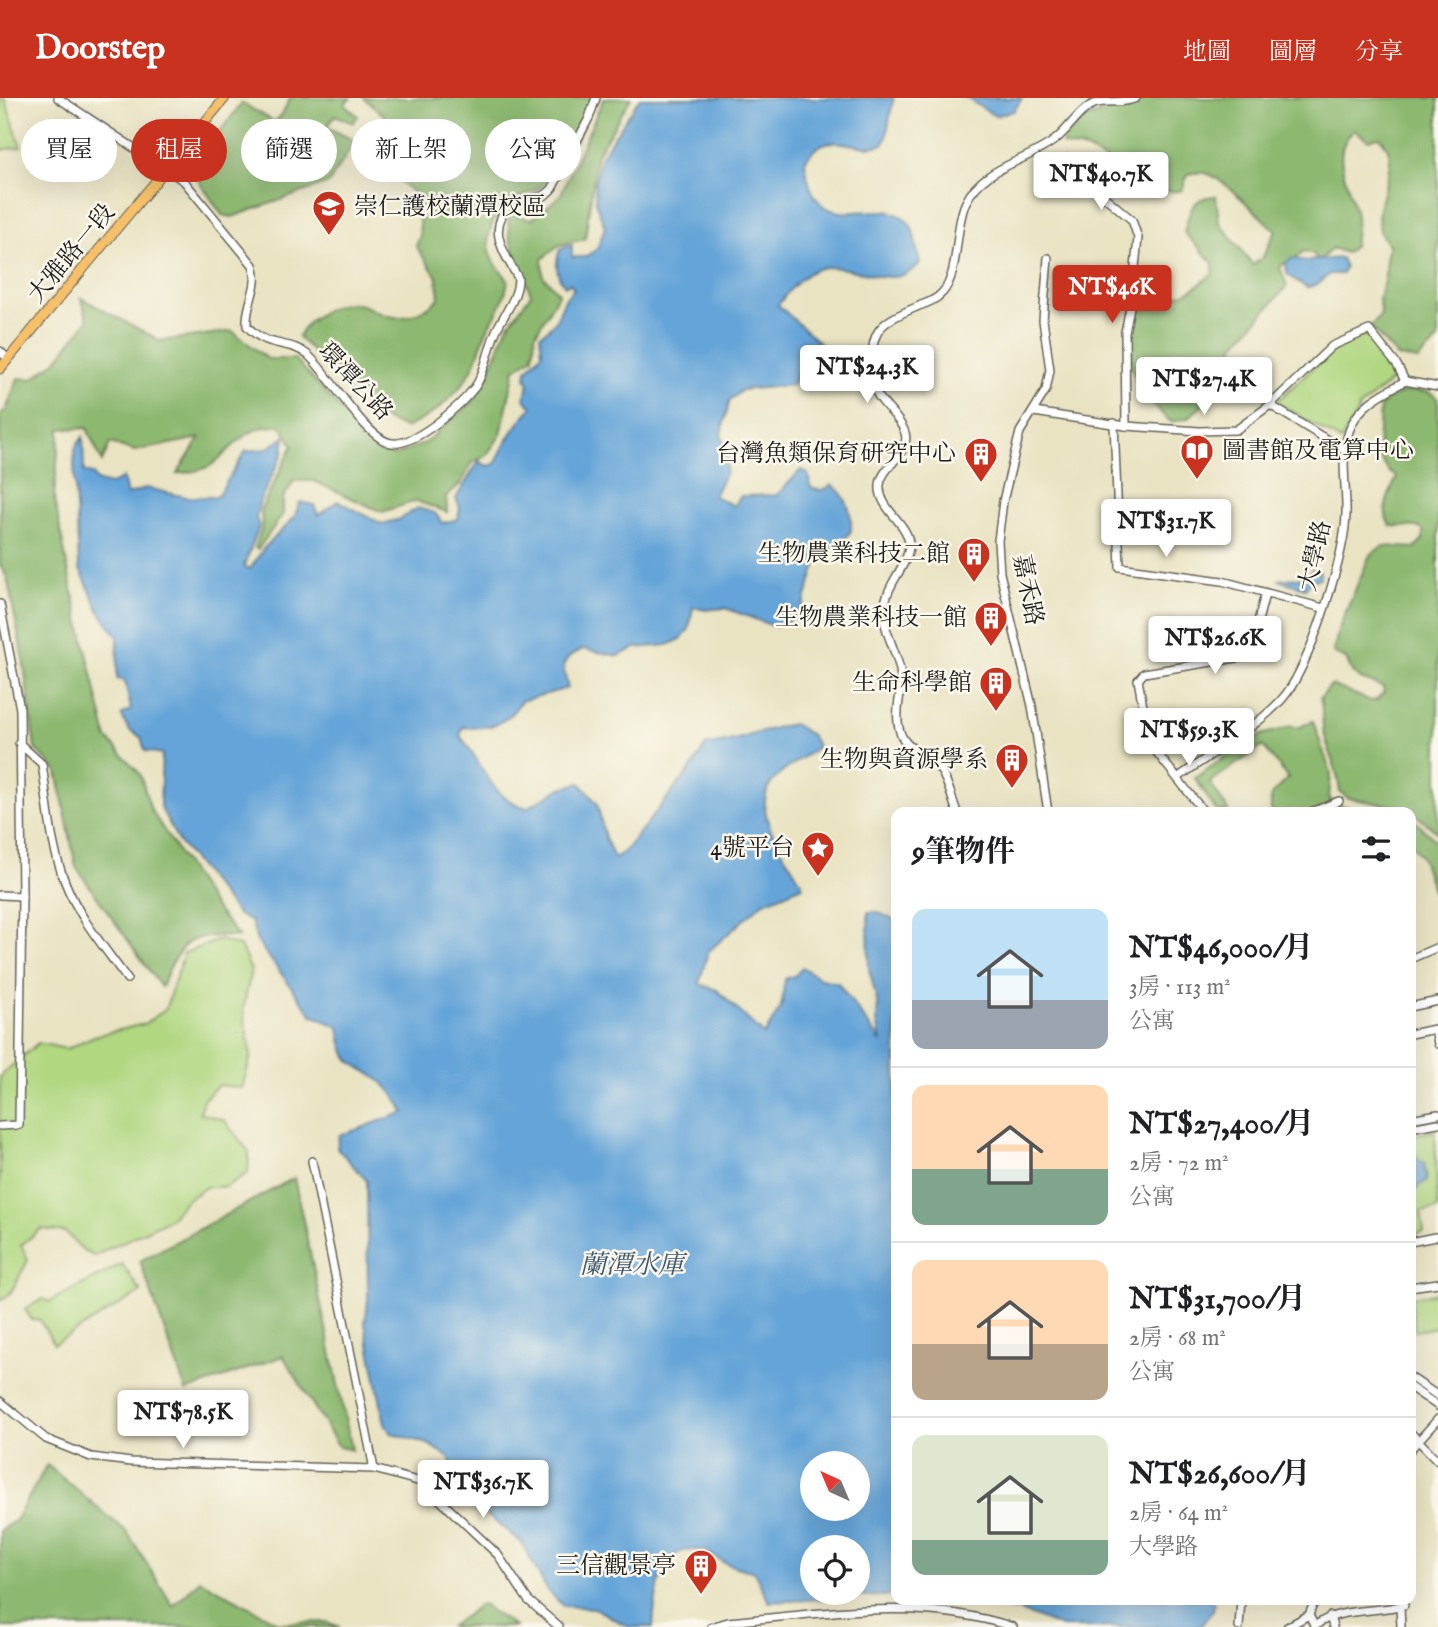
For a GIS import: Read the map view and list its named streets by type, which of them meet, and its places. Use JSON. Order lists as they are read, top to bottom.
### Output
{
  "streets": {
    "main road": ["大雅路一段"],
    "street": ["環潭公路", "大學路", "嘉禾路"]
  },
  "water": ["蘭潭水庫"],
  "places": {
    "school or university": ["崇仁護校蘭潭校區"],
    "library": ["圖書館及電算中心"],
    "building": [
      "台灣魚類保育研究中心",
      "生物農業科技二館",
      "生物農業科技一館",
      "生命科學館",
      "生物與資源學系",
      "三信觀景亭"
    ],
    "place": ["4號平台"]
  },
  "north": "top left",
  "page": {
    "header": "Doorstep",
    "nav": ["地圖", "圖層", "分享"],
    "chip": [
      "買屋",
      "租屋",
      "篩選",
      "新上架",
      "公寓"
    ],
    "price": [
      "NT$40.7K",
      "NT$46K",
      "NT$24.3K",
      "NT$27.4K",
      "NT$31.7K",
      "NT$26.6K",
      "NT$59.3K",
      "NT$78.5K",
      "NT$36.7K"
    ],
    "heading": "9筆物件",
    "list": [
      {
        "name": "NT$46,000/月",
        "note": "3房 · 113 m² · 公寓"
      },
      {
        "name": "NT$27,400/月",
        "note": "2房 · 72 m² · 公寓"
      },
      {
        "name": "NT$31,700/月",
        "note": "2房 · 68 m² · 公寓"
      },
      {
        "name": "NT$26,600/月",
        "note": "2房 · 64 m² · 大學路"
      }
    ]
  }
}
